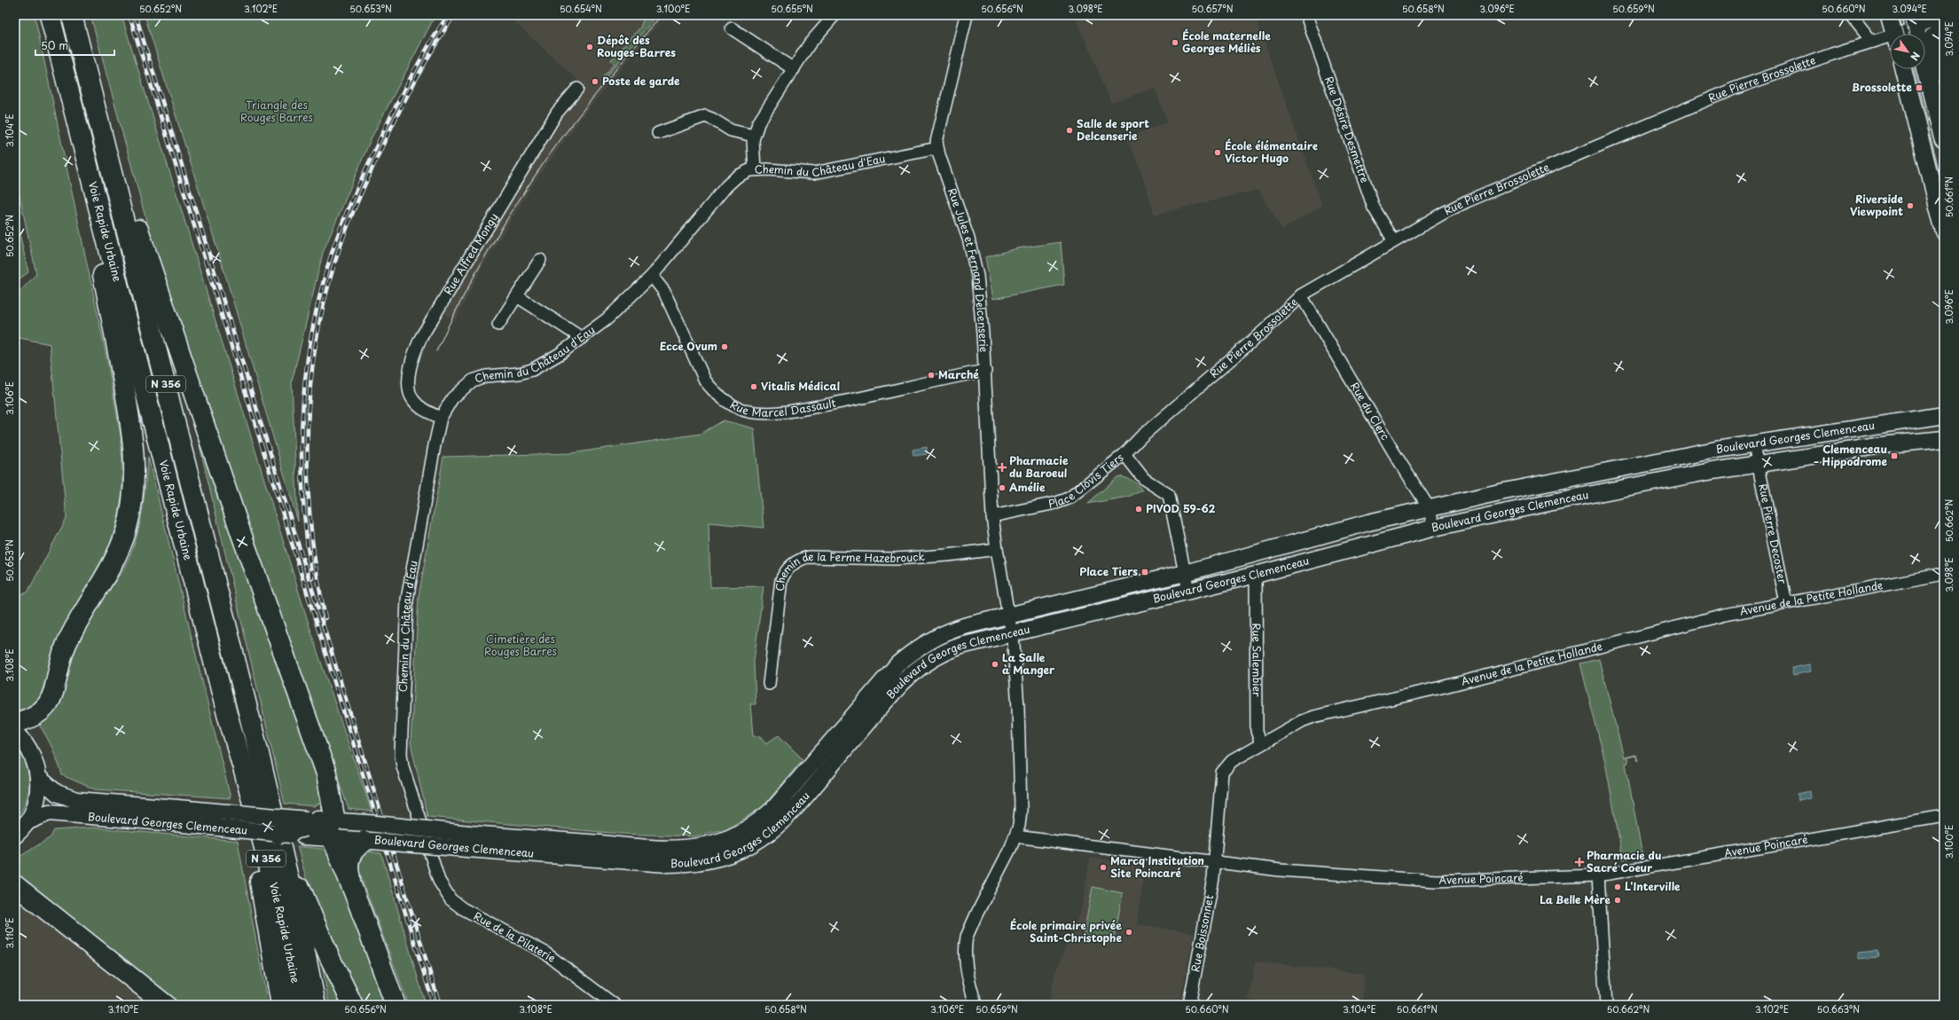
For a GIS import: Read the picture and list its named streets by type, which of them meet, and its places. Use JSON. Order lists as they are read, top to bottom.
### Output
{
  "streets": {
    "highway": ["Voie Rapide Urbaine", "N 356"],
    "main road": ["Boulevard Georges Clemenceau"],
    "street": [
      "Rue Pierre Brossolette",
      "Rue Désiré Desmettre",
      "Chemin du Château d'Eau",
      "Rue Alfred Mongy",
      "Rue Jules et Fernand Delcenserie",
      "Rue Marcel Dassault",
      "Rue du Clerc",
      "Place Clovis Tiers",
      "Rue Pierre Decoster",
      "Chemin de la Ferme Hazebrouck",
      "Avenue de la Petite Hollande",
      "Rue Salembier",
      "Avenue Poincaré",
      "Rue Boissonnet",
      "Rue de la Pilaterie"
    ]
  },
  "crossings": [
    ["Rue Pierre Brossolette", "Rue Désiré Desmettre"],
    ["Rue Pierre Brossolette", "Rue du Clerc"],
    ["Rue Pierre Brossolette", "Place Clovis Tiers"],
    ["Chemin du Château d'Eau", "Rue Alfred Mongy"],
    ["Chemin du Château d'Eau", "Rue Jules et Fernand Delcenserie"],
    ["Chemin du Château d'Eau", "Rue Marcel Dassault"],
    ["Chemin du Château d'Eau", "Rue de la Pilaterie"],
    ["Rue Jules et Fernand Delcenserie", "Rue Marcel Dassault"],
    ["Rue Jules et Fernand Delcenserie", "Boulevard Georges Clemenceau"],
    ["Rue Jules et Fernand Delcenserie", "Place Clovis Tiers"],
    ["Rue Jules et Fernand Delcenserie", "Chemin de la Ferme Hazebrouck"],
    ["Rue Jules et Fernand Delcenserie", "Avenue Poincaré"],
    ["Rue du Clerc", "Boulevard Georges Clemenceau"],
    ["Boulevard Georges Clemenceau", "Place Clovis Tiers"],
    ["Boulevard Georges Clemenceau", "Rue Pierre Decoster"],
    ["Boulevard Georges Clemenceau", "Rue Salembier"],
    ["Rue Pierre Decoster", "Avenue de la Petite Hollande"],
    ["Avenue de la Petite Hollande", "Rue Salembier"],
    ["Avenue de la Petite Hollande", "Avenue Poincaré"],
    ["Avenue de la Petite Hollande", "Rue Boissonnet"],
    ["Avenue Poincaré", "Rue Boissonnet"]
  ],
  "parks": ["Triangle des Rouges Barres", "Cimetière des Rouges Barres"],
  "places": {
    "other": [
      "École maternelle Georges Méliès",
      "Dépôt des Rouges-Barres",
      "Poste de garde",
      "Salle de sport Delcenserie",
      "École élémentaire Victor Hugo",
      "Riverside Viewpoint",
      "Ecce Ovum",
      "Marché",
      "Vitalis Médical",
      "Amélie",
      "PIVOD 59-62",
      "La Salle à Manger",
      "Marcq Institution Site Poincaré",
      "L'Interville",
      "La Belle Mère",
      "École primaire privée Saint-Christophe"
    ],
    "transit": ["Brossolette", "Clemenceau – Hippodrome", "Place Tiers"],
    "health": ["Pharmacie du Baroeul", "Pharmacie du Sacré Coeur"]
  },
  "scale_bar": "50 m",
  "north": "bottom right",
  "coordinates": [
    "50.652°N",
    "3.102°E",
    "50.653°N",
    "50.654°N",
    "3.100°E",
    "50.655°N",
    "50.656°N",
    "3.098°E",
    "50.657°N",
    "50.658°N",
    "3.096°E",
    "50.659°N",
    "50.660°N",
    "3.094°E",
    "3.104°E",
    "50.661°N",
    "3.106°E",
    "50.662°N",
    "3.108°E",
    "3.110°E",
    "50.663°N"
  ]
}
